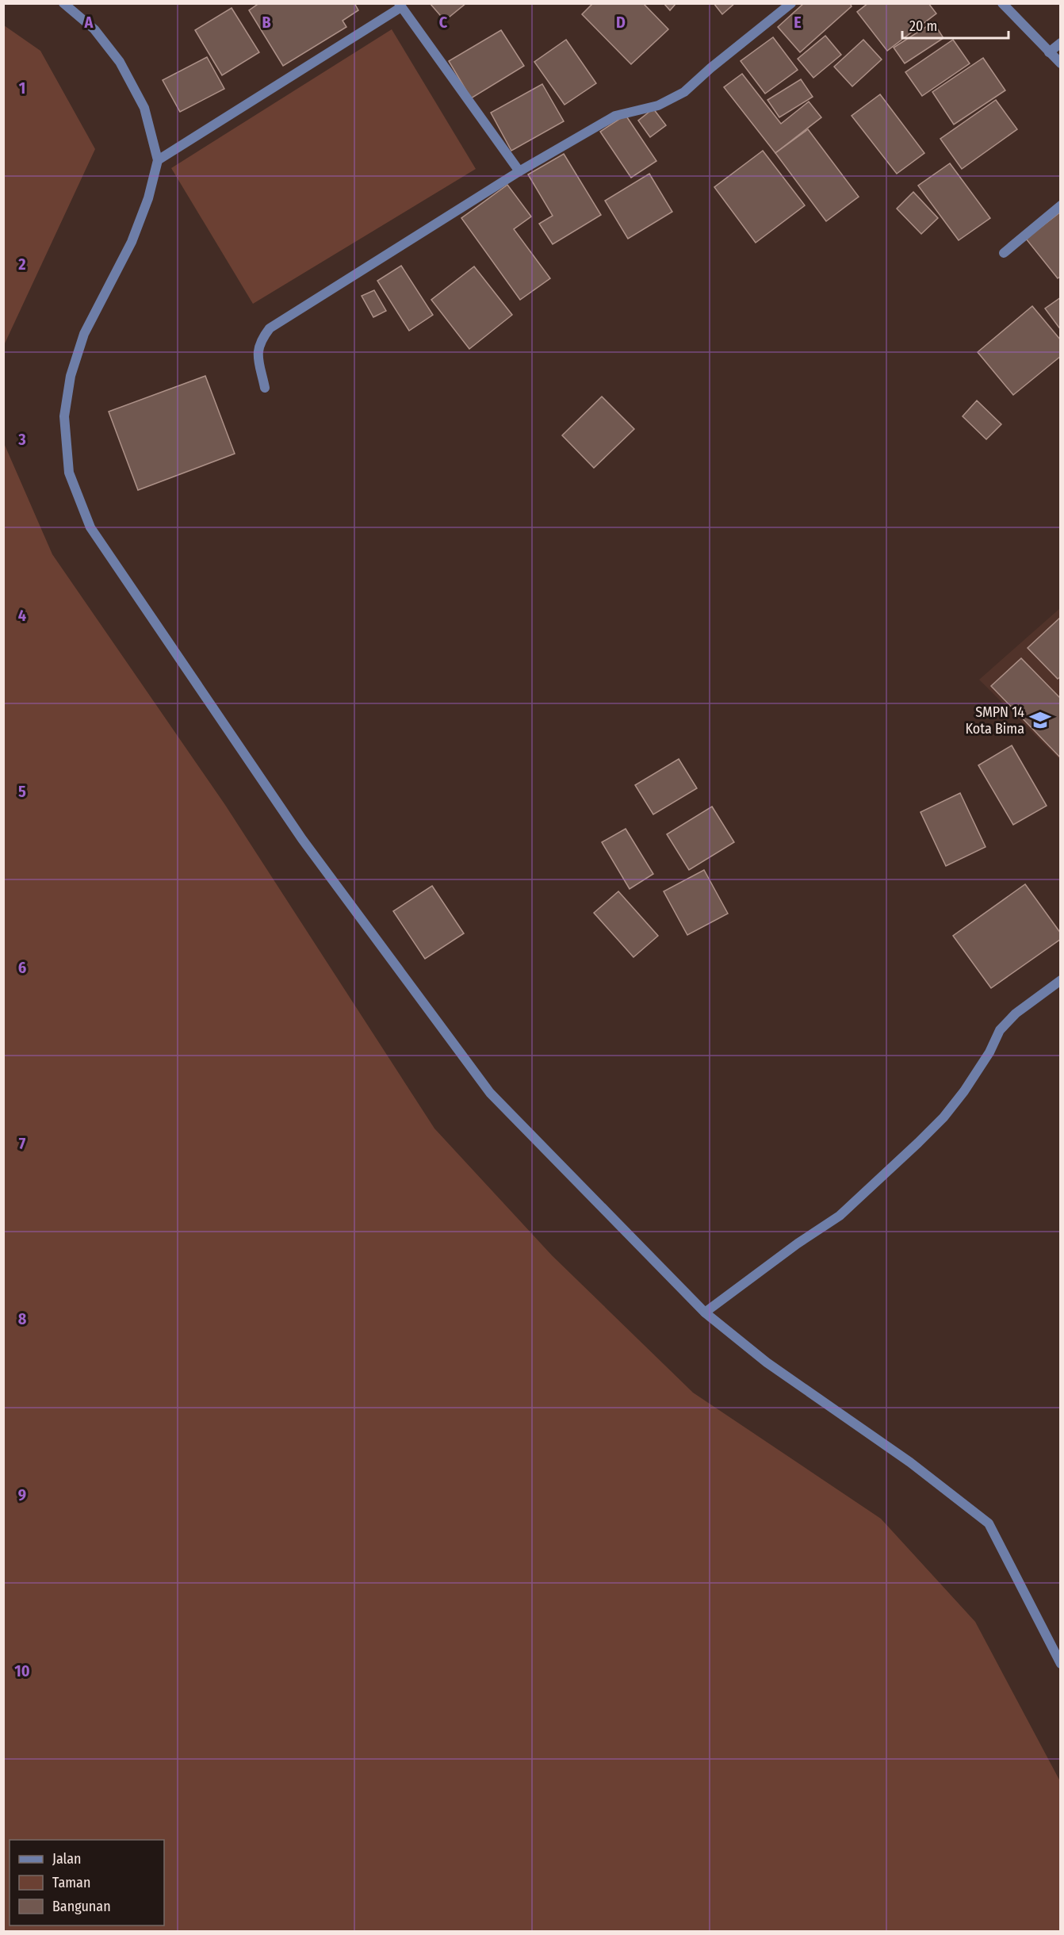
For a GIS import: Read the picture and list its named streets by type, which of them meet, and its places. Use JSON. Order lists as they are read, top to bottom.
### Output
{
  "places": {
    "school or university": ["SMPN 14 Kota Bima"]
  },
  "legend": ["Jalan", "Taman", "Bangunan"],
  "scale_bar": "20 m",
  "grid": {
    "columns": [
      "A",
      "B",
      "C",
      "D",
      "E"
    ],
    "rows": [
      "1",
      "2",
      "3",
      "4",
      "5",
      "6",
      "7",
      "8",
      "9",
      "10"
    ]
  }
}
